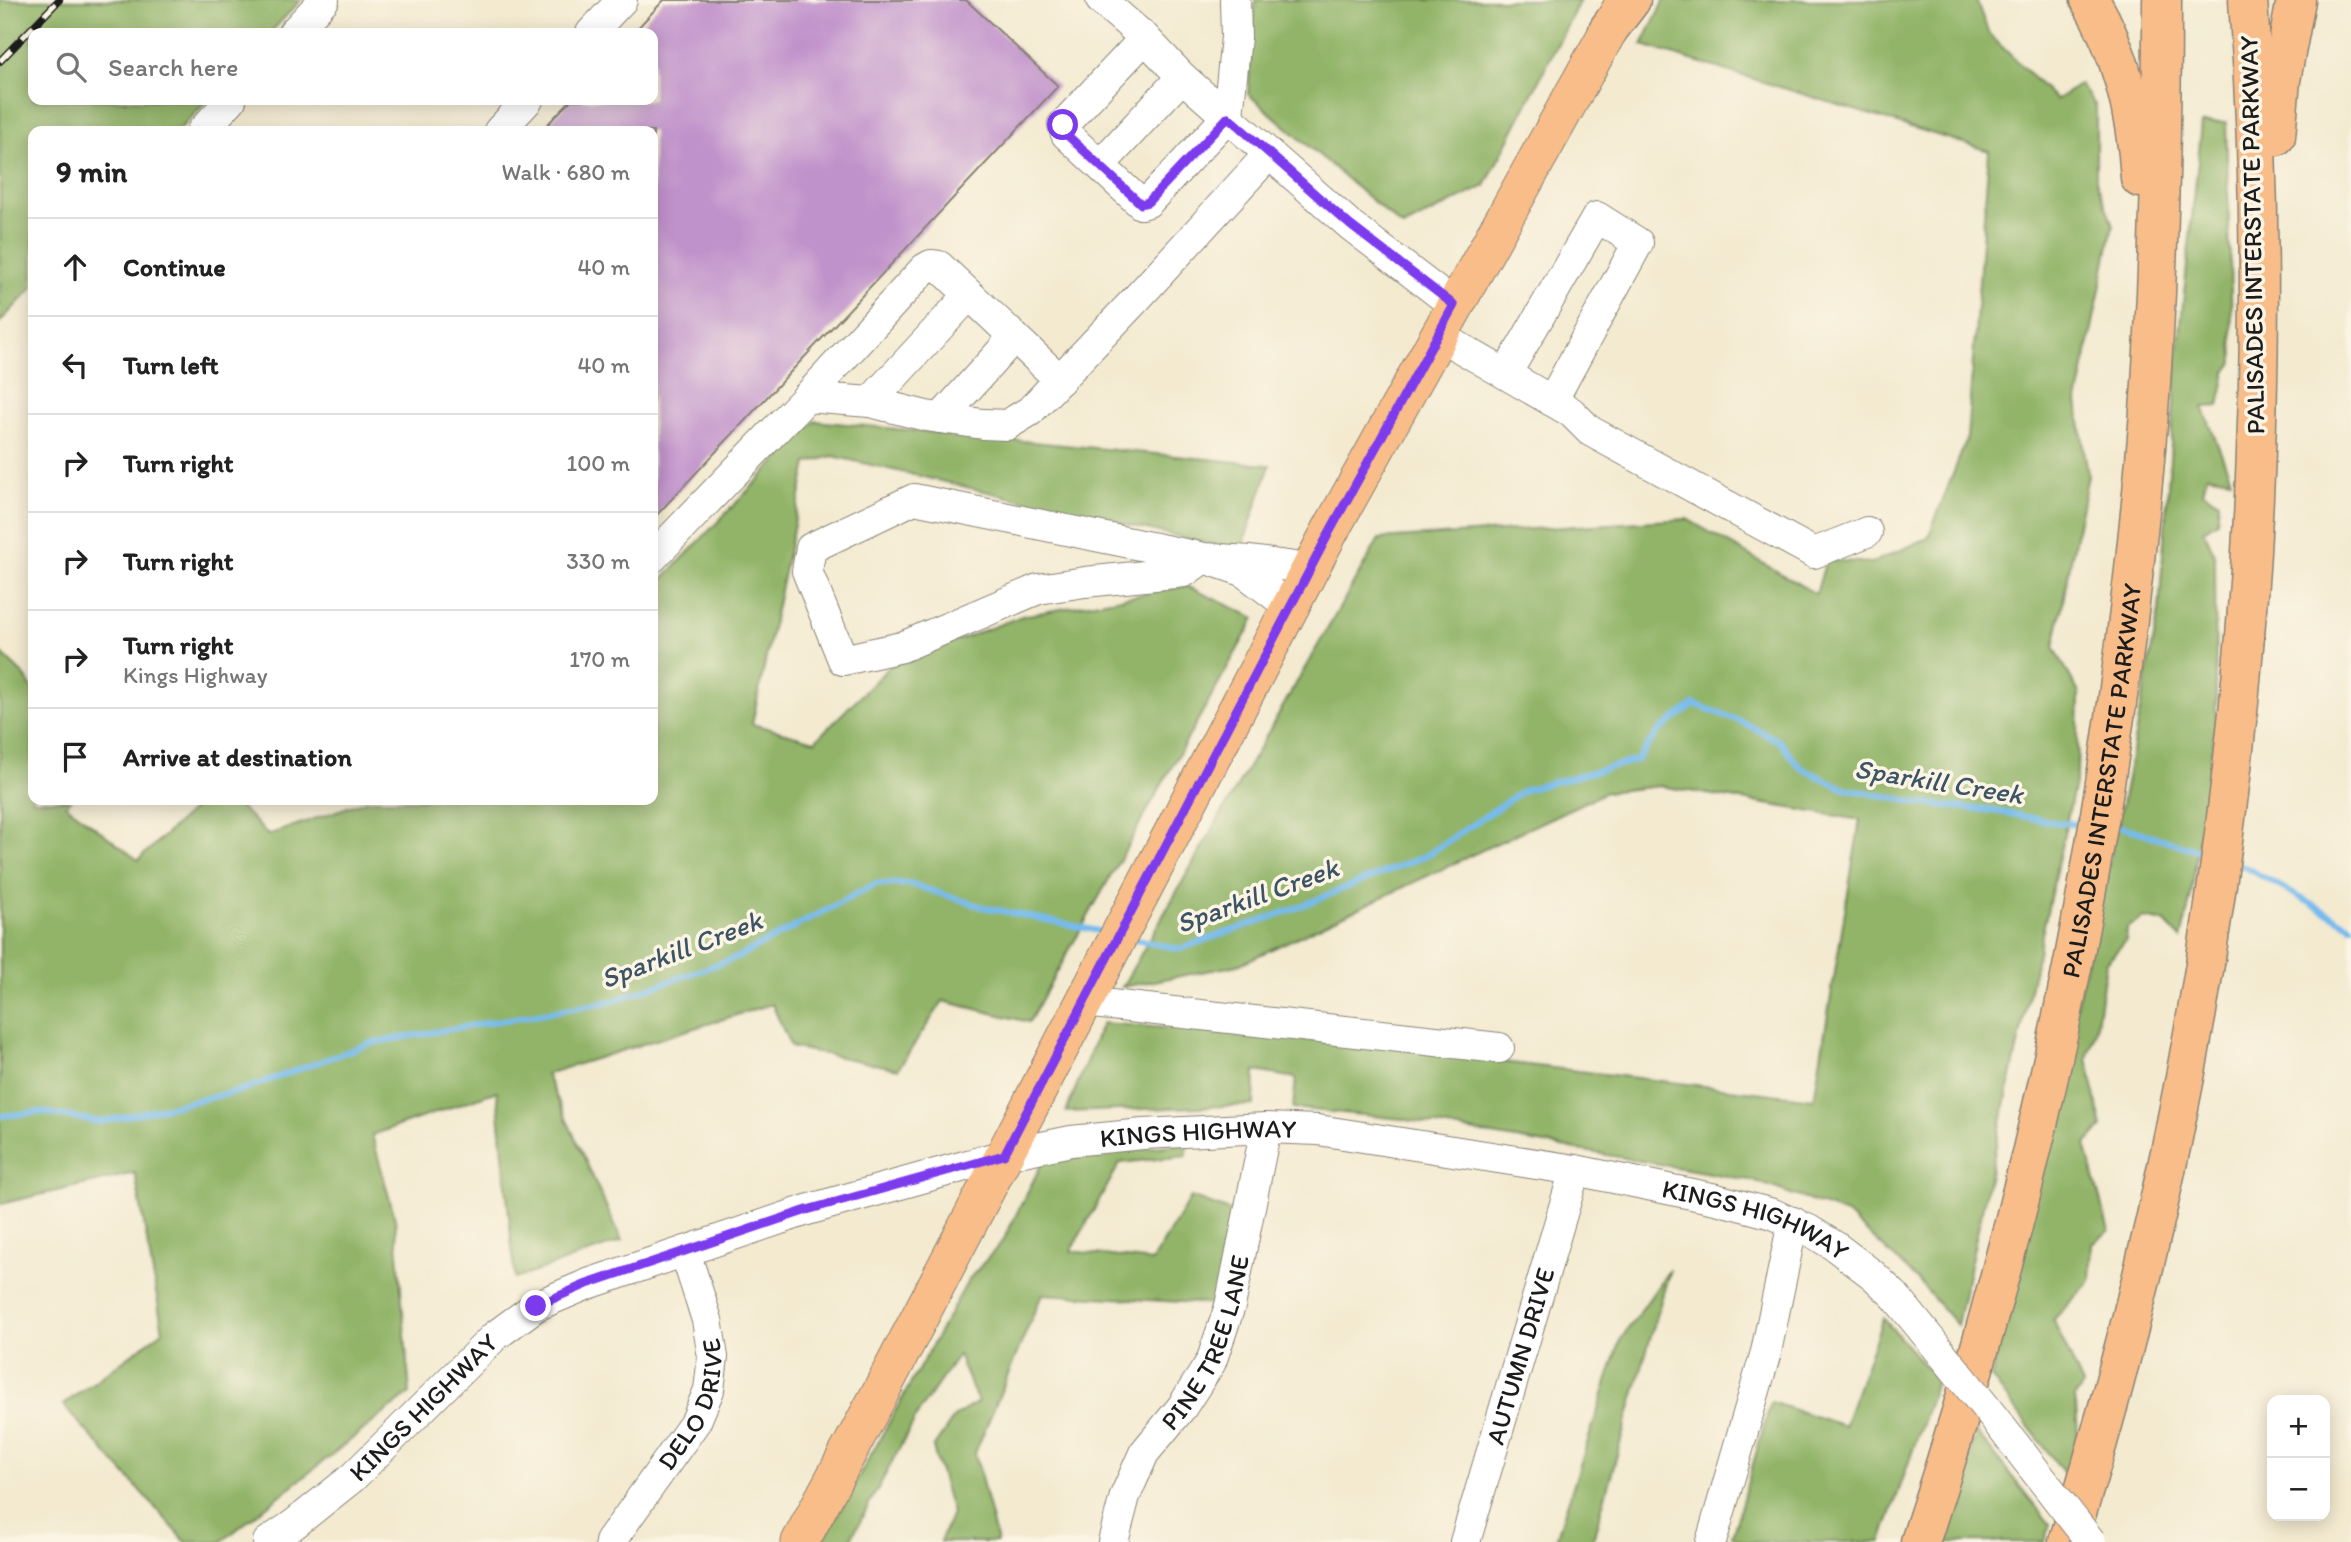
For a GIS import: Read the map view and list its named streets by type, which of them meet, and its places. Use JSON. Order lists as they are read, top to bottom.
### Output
{
  "streets": {
    "highway": ["PALISADES INTERSTATE PARKWAY"],
    "street": [
      "KINGS HIGHWAY",
      "PINE TREE LANE",
      "AUTUMN DRIVE",
      "DELO DRIVE"
    ]
  },
  "crossings": [
    ["KINGS HIGHWAY", "PINE TREE LANE"],
    ["KINGS HIGHWAY", "AUTUMN DRIVE"],
    ["KINGS HIGHWAY", "DELO DRIVE"]
  ],
  "water": ["Sparkill Creek"],
  "page": {
    "search": "Search here",
    "heading": ["9 min", "Walk · 680 m"],
    "list": [
      ["Continue", "40 m"],
      ["Turn left", "40 m"],
      ["Turn right", "100 m"],
      ["Turn right", "330 m"],
      ["Turn right", "Kings Highway", "170 m"],
      "Arrive at destination"
    ],
    "map_buttons": ["+", "−"]
  }
}
